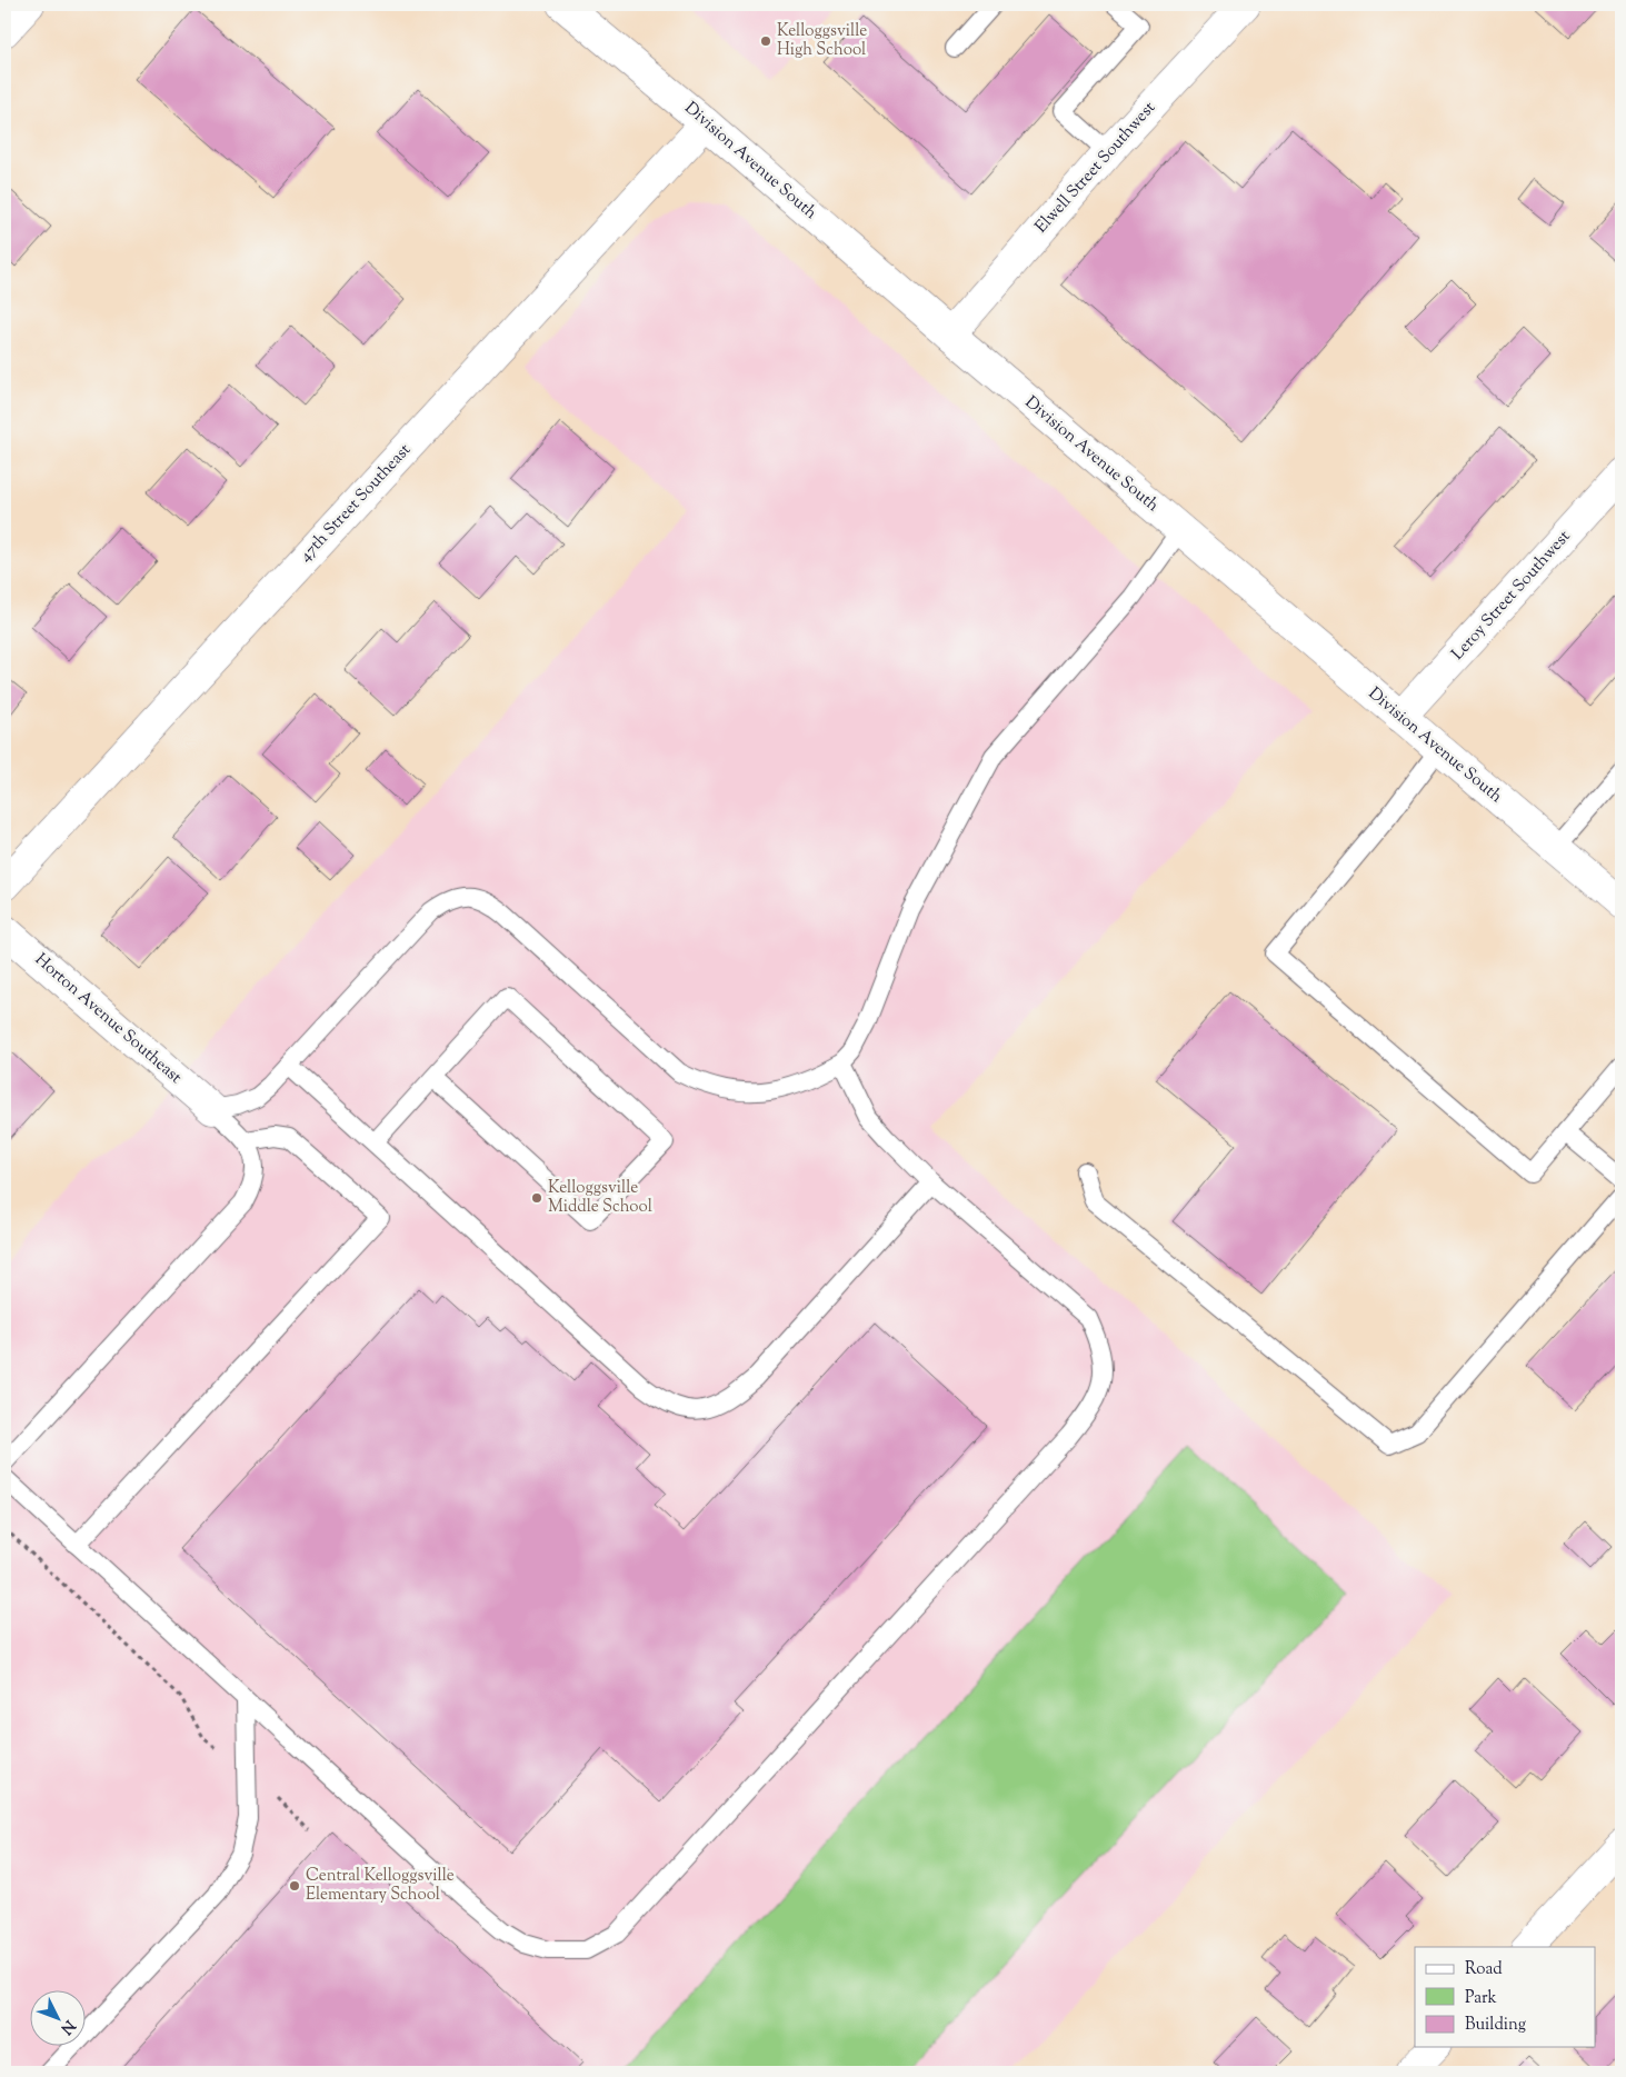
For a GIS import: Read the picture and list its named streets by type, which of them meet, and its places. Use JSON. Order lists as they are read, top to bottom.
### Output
{
  "streets": {
    "street": [
      "Division Avenue South",
      "Elwell Street Southwest",
      "47th Street Southeast",
      "Leroy Street Southwest",
      "Horton Avenue Southeast"
    ]
  },
  "crossings": [
    ["Division Avenue South", "Elwell Street Southwest"],
    ["Division Avenue South", "47th Street Southeast"],
    ["Division Avenue South", "Leroy Street Southwest"]
  ],
  "places": ["Kelloggsville High School", "Kelloggsville Middle School", "Central Kelloggsville Elementary School"],
  "legend": ["Road", "Park", "Building"],
  "north": "bottom right"
}
